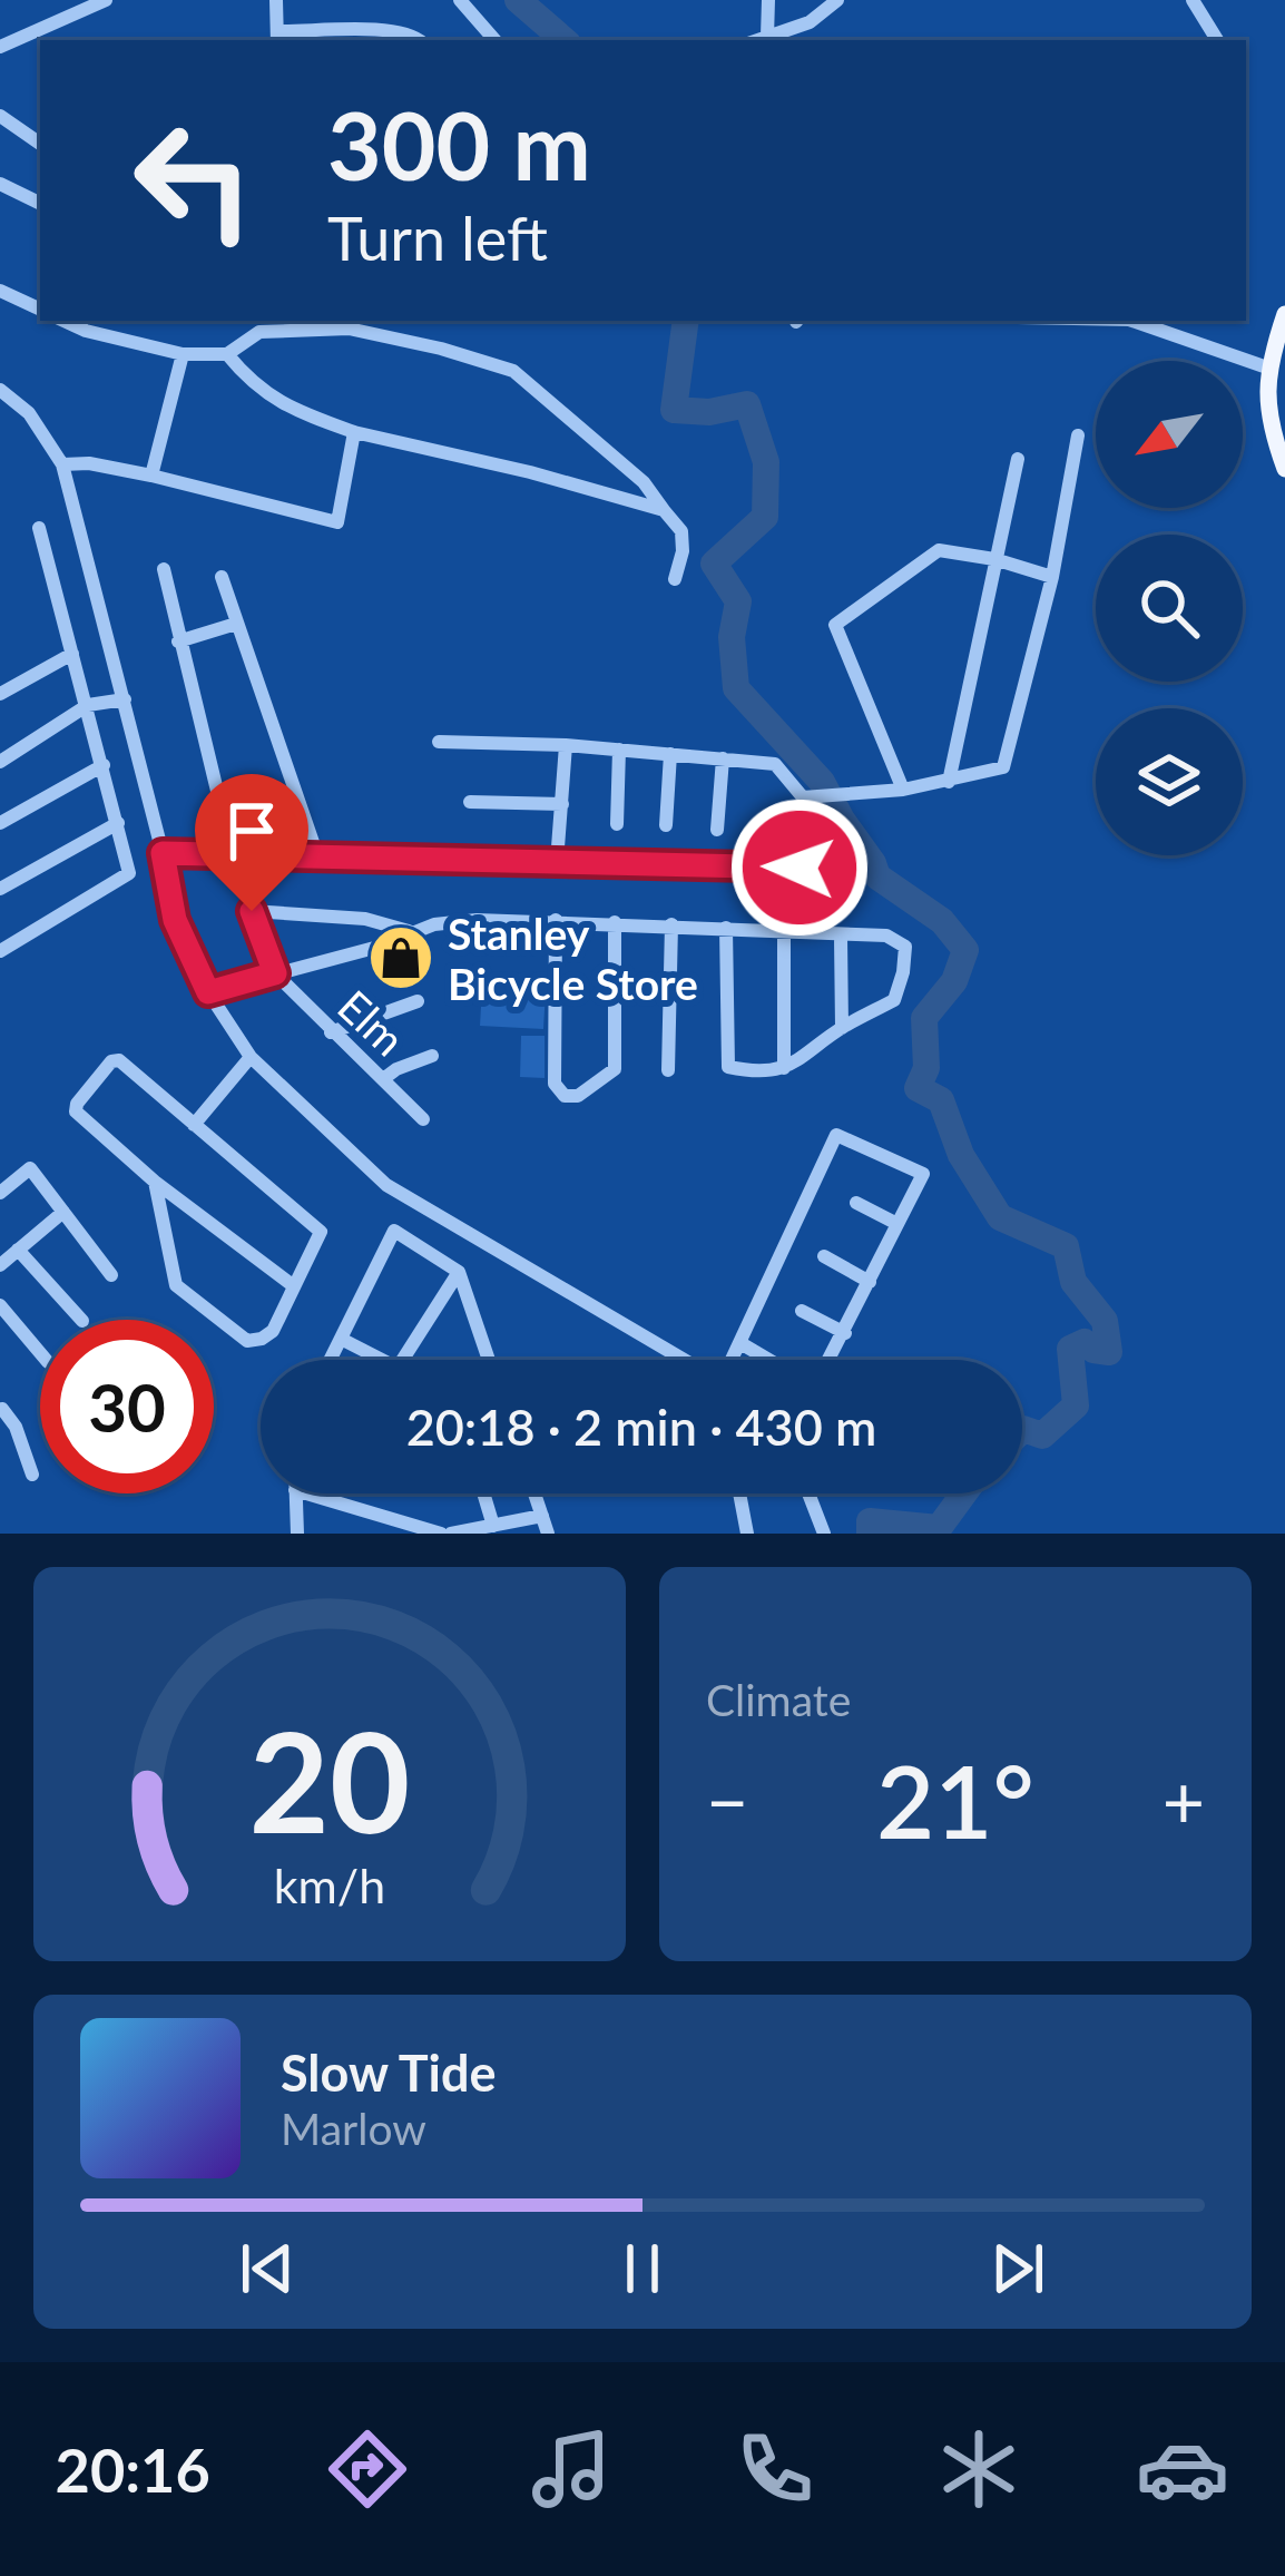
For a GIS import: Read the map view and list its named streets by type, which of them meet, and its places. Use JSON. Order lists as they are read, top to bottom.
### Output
{
  "streets": {
    "street": ["Elm"]
  },
  "places": {
    "shop": ["Stanley Bicycle Store"]
  },
  "north": "bottom left",
  "page": {
    "turn": ["300 m", "Turn left"],
    "limit": "30",
    "trip": "20:18 · 2 min · 430 m",
    "tile": "Climate",
    "heat": ["−", "21°", "+"],
    "song": ["Slow Tide", "Marlow"],
    "tabs": "20:16",
    "gauge": ["20", "km/h"]
  }
}
